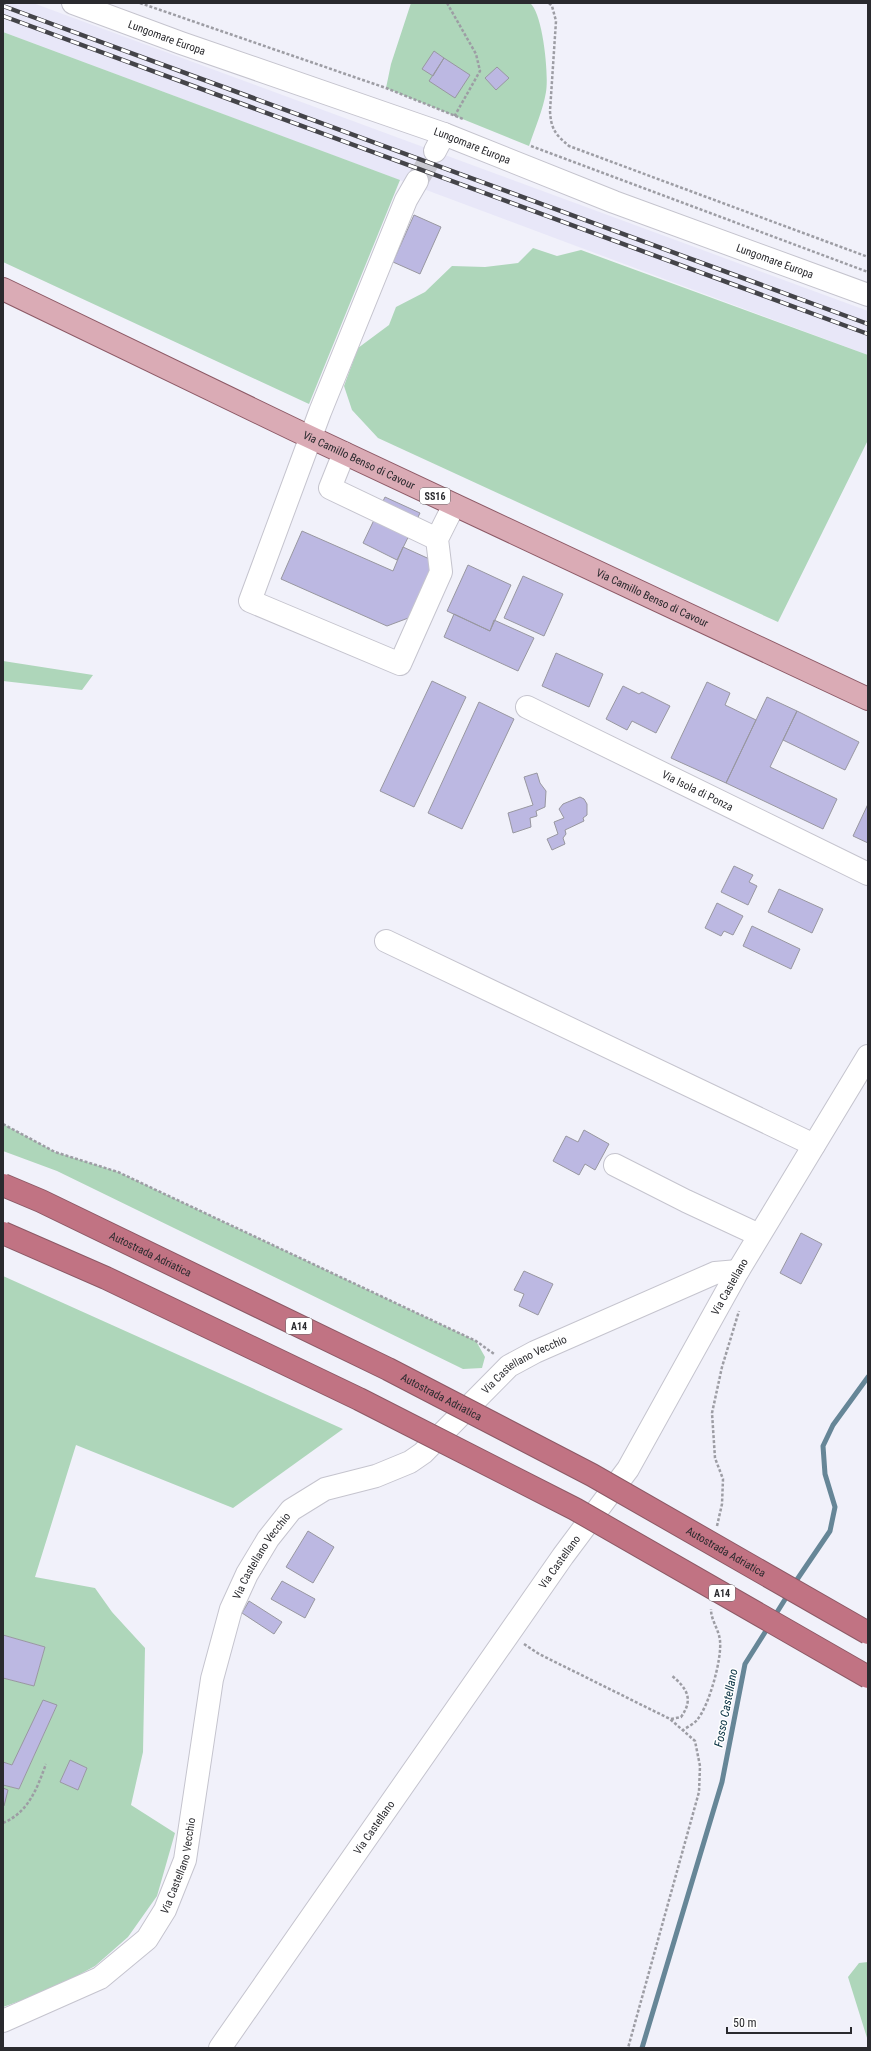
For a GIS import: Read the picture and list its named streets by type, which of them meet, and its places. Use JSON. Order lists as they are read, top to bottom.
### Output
{
  "streets": {
    "highway": ["Autostrada Adriatica", "A14"],
    "main road": ["Via Camillo Benso di Cavour", "SS16"],
    "street": [
      "Lungomare Europa",
      "Via Isola di Ponza",
      "Via Castellano",
      "Via Castellano Vecchio"
    ]
  },
  "crossings": [
    ["Via Castellano", "Via Castellano Vecchio"]
  ],
  "water": ["Fosso Castellano"],
  "scale_bar": "50 m"
}
